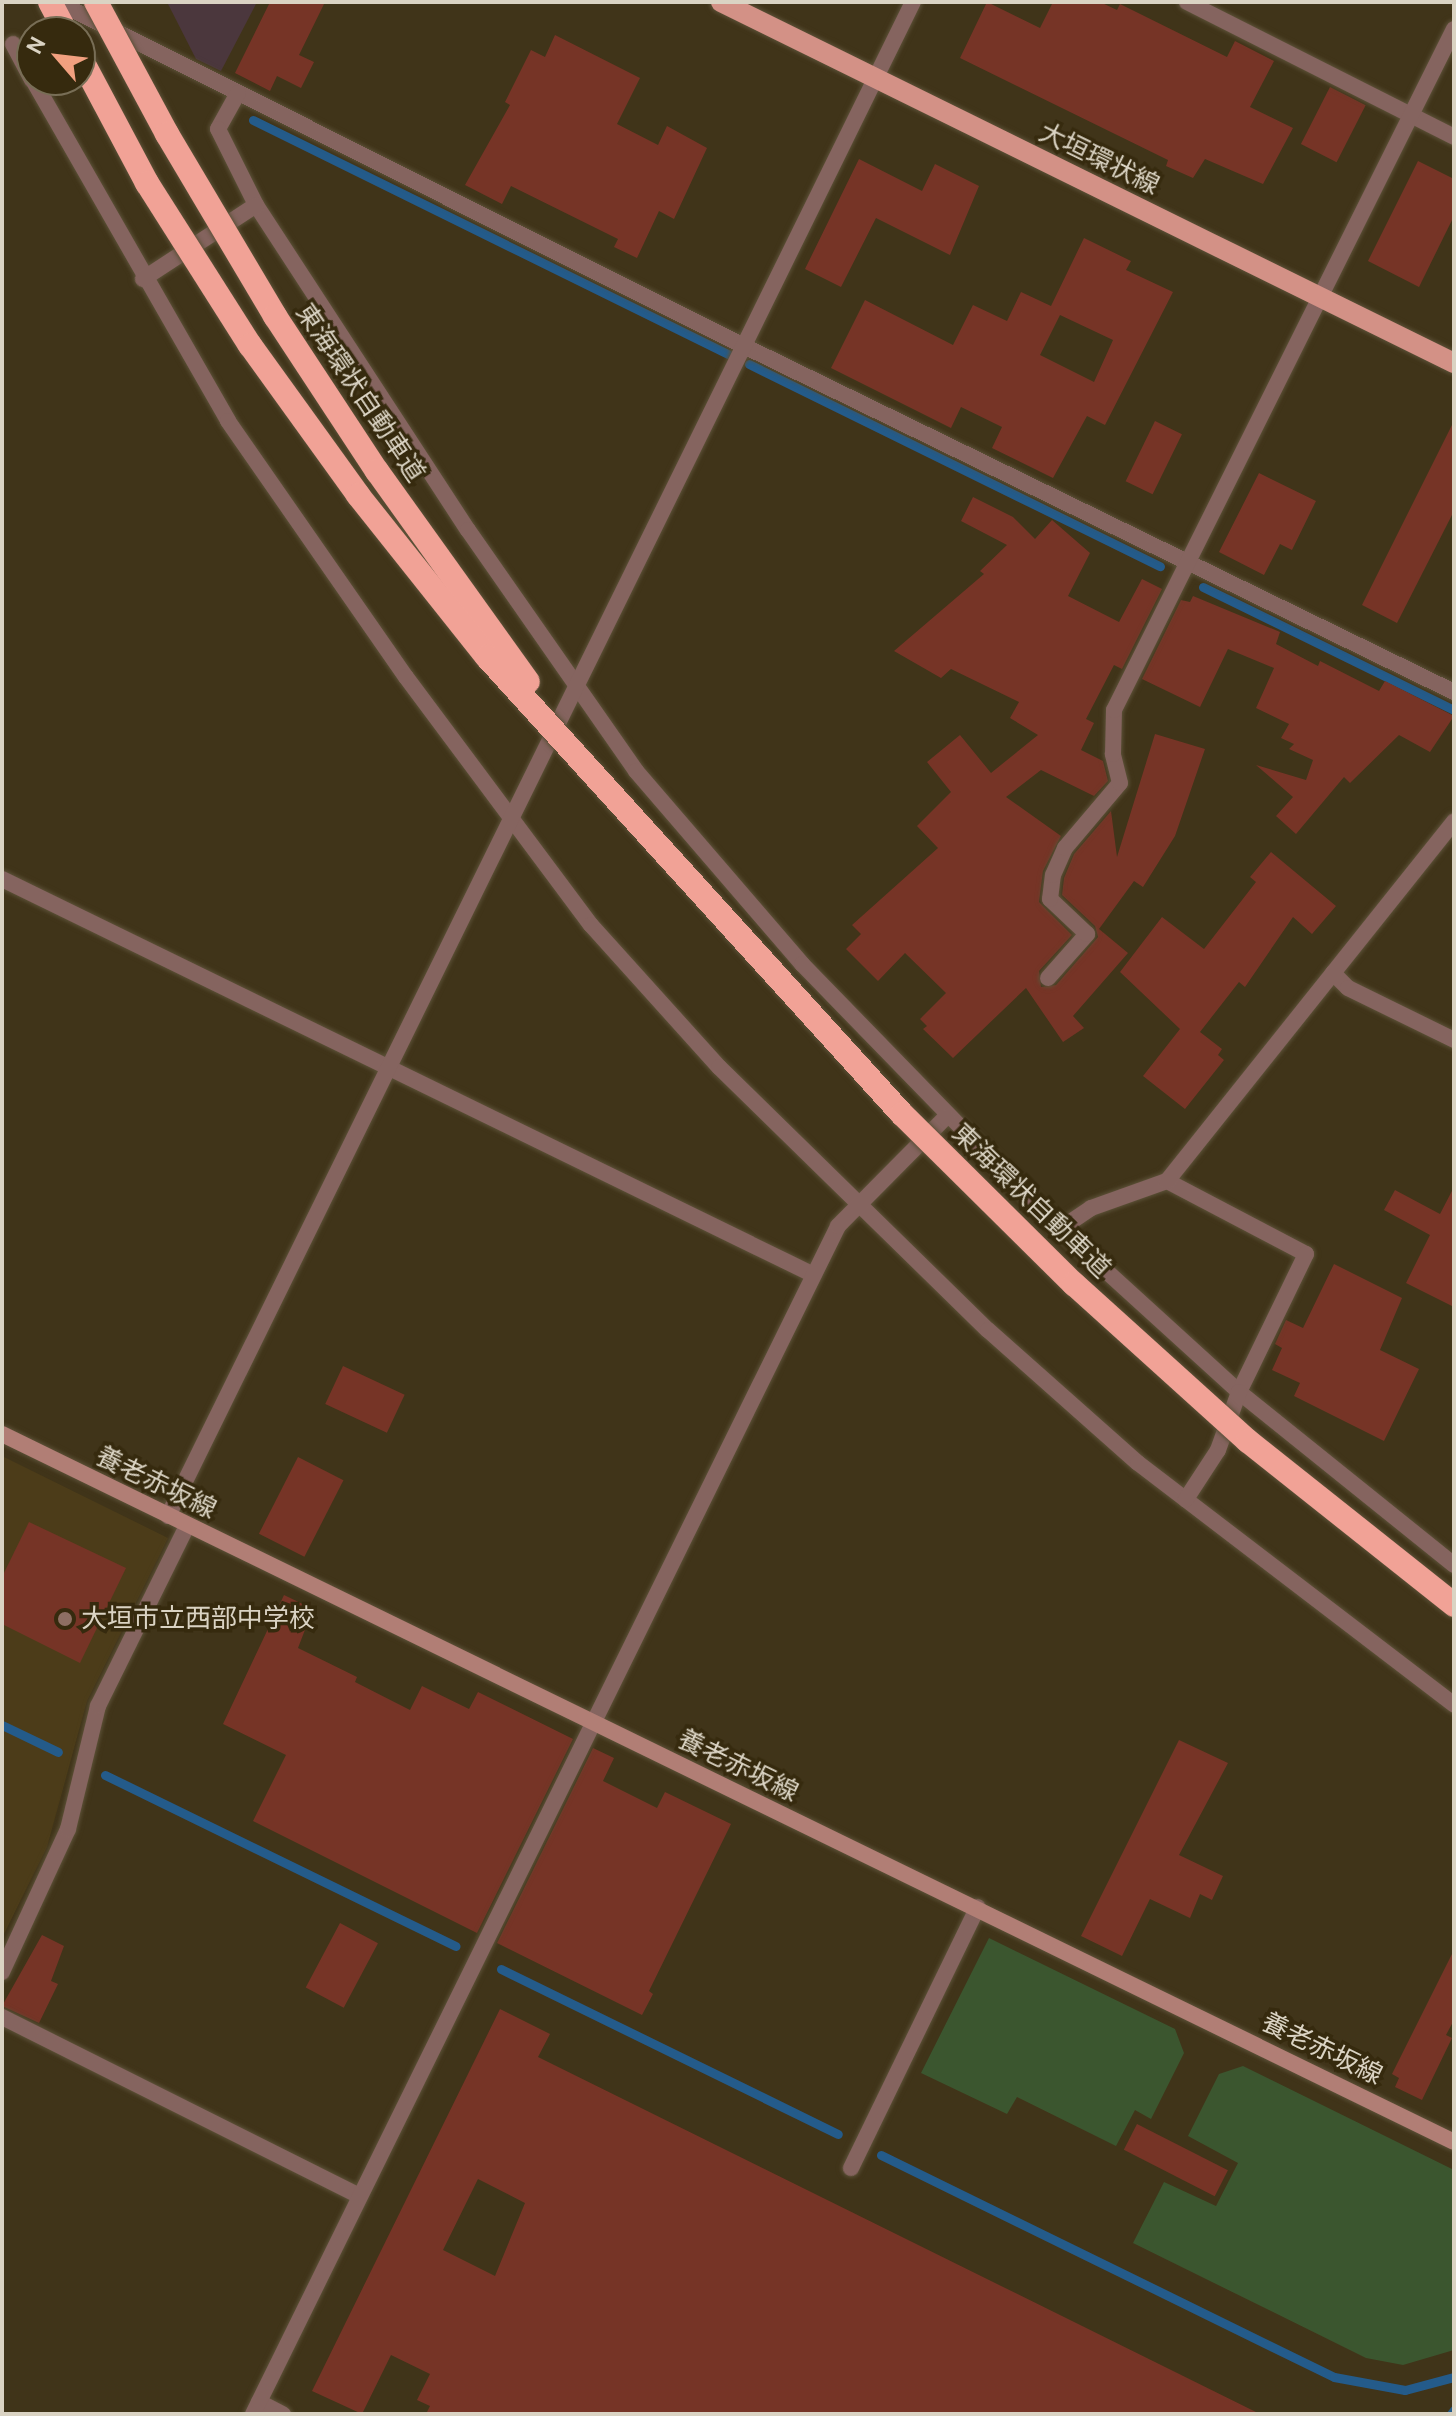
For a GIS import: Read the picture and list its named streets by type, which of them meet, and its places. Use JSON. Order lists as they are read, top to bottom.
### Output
{
  "streets": {
    "highway": ["東海環状自動車道"],
    "main road": ["大垣環状線", "養老赤坂線"]
  },
  "places": ["大垣市立西部中学校"],
  "north": "top left"
}
